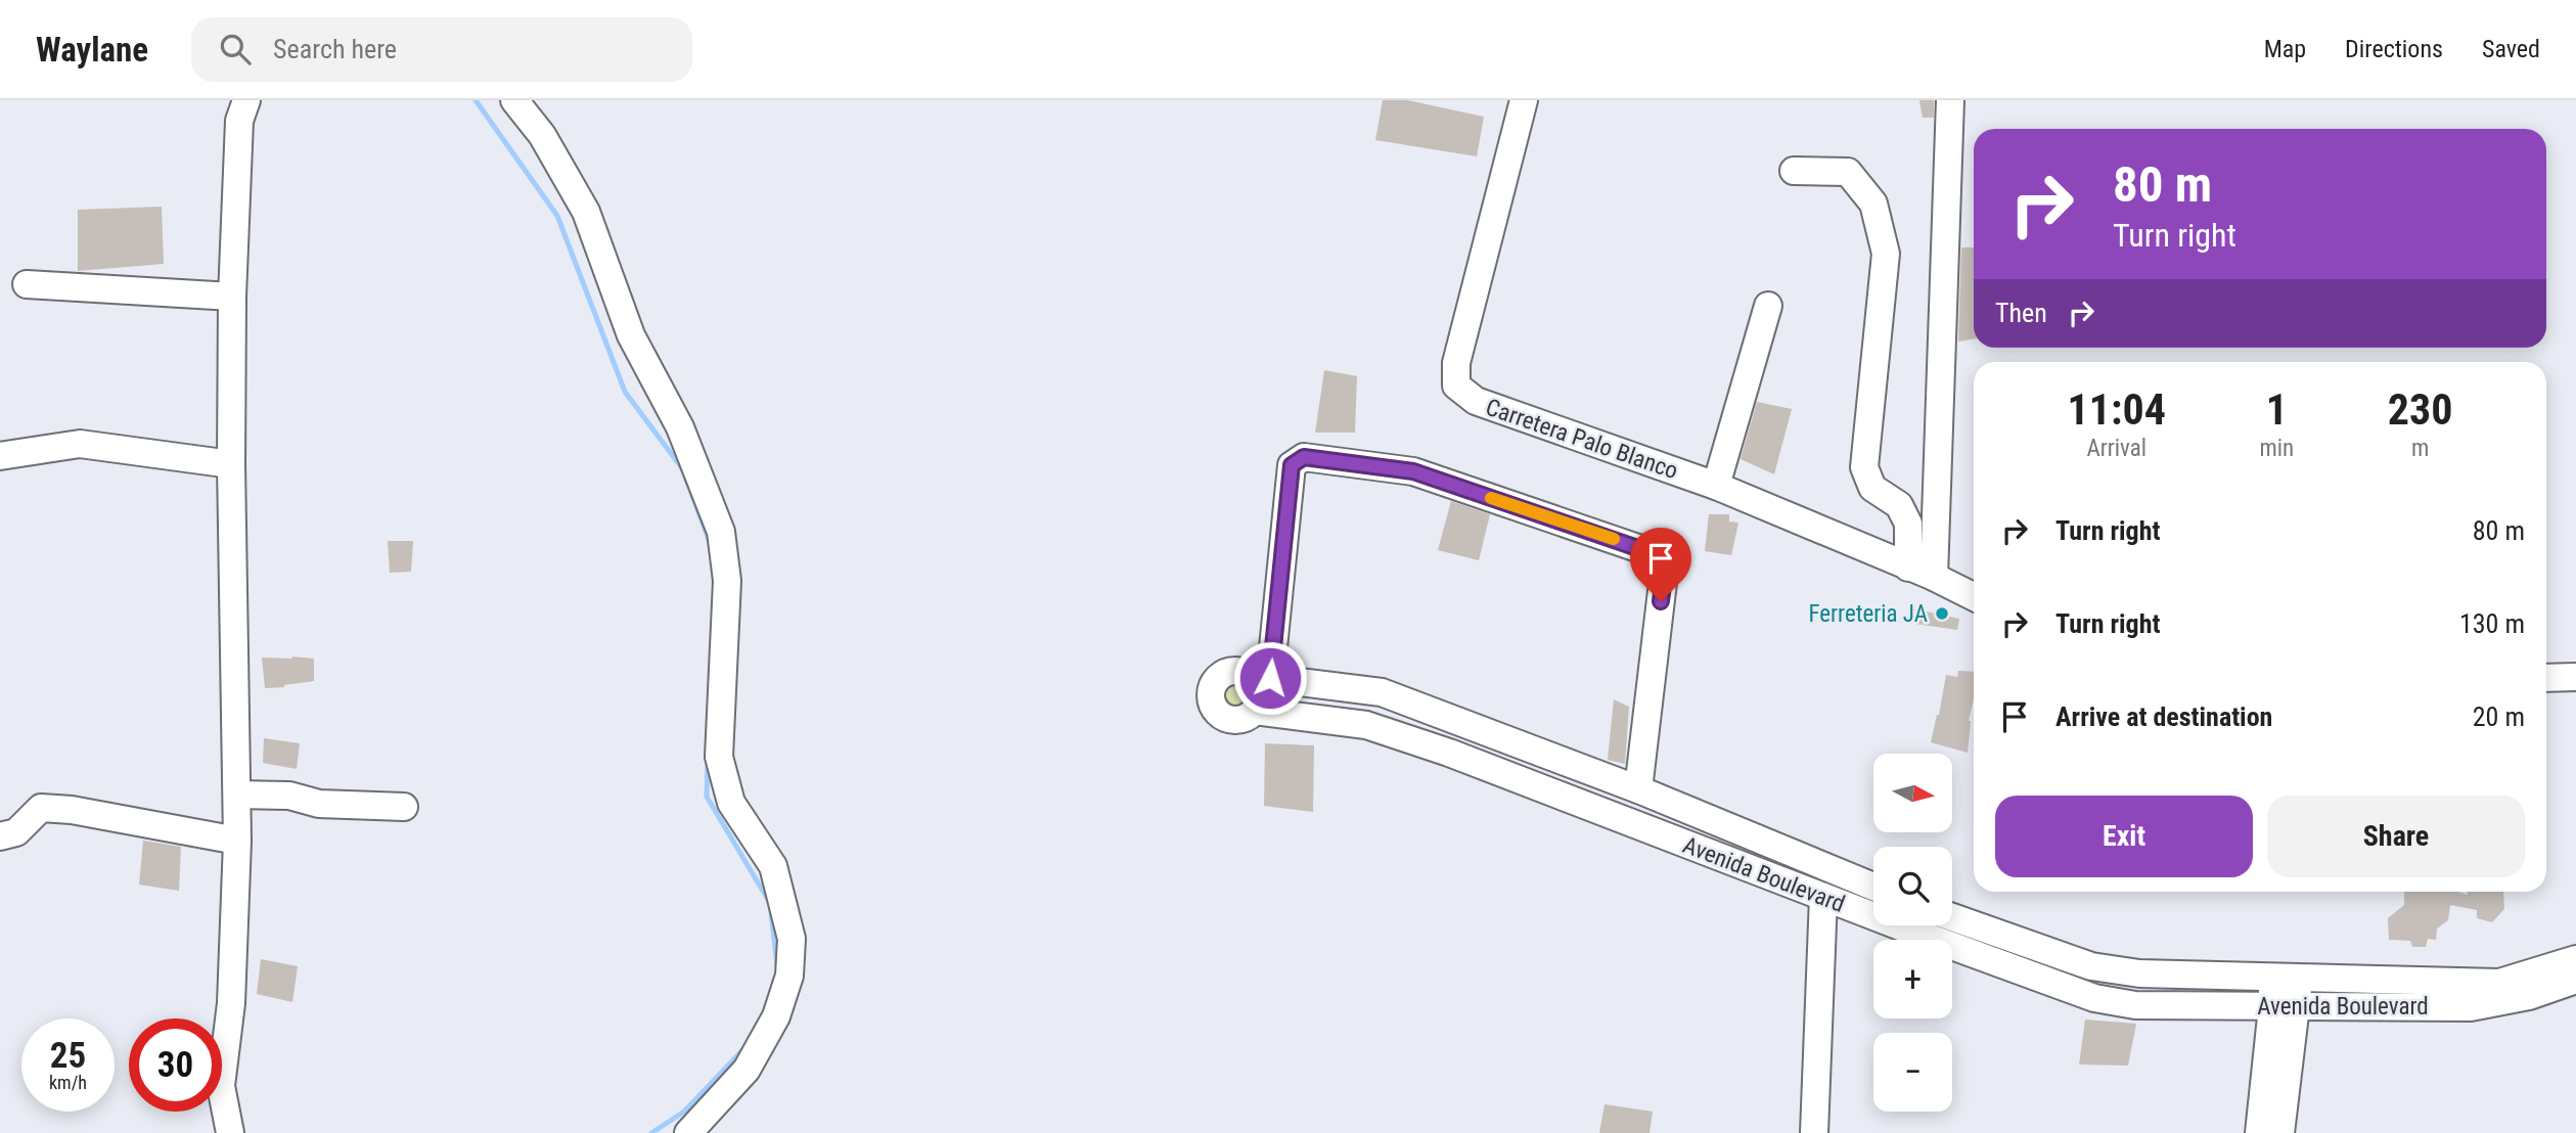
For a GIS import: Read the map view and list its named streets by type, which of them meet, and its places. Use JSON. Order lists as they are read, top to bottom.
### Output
{
  "streets": {
    "street": ["Carretera Palo Blanco", "Avenida Boulevard"]
  },
  "places": ["Ferreteria JA"],
  "north": "right",
  "page": {
    "header": "Waylane",
    "search": "Search here",
    "nav": ["Map", "Directions", "Saved"],
    "turn": ["80 m", "Turn right"],
    "then": "Then",
    "eta": [
      "11:04",
      "Arrival",
      "1",
      "min",
      "230",
      "m"
    ],
    "list": [
      {
        "name": "Turn right",
        "value": "80 m"
      },
      {
        "name": "Turn right",
        "value": "130 m"
      },
      {
        "name": "Arrive at destination",
        "value": "20 m"
      }
    ],
    "map_buttons": ["+", "−"],
    "buttons": ["Exit", "Share"],
    "speed": "25 km/h",
    "limit": "30"
  }
}
